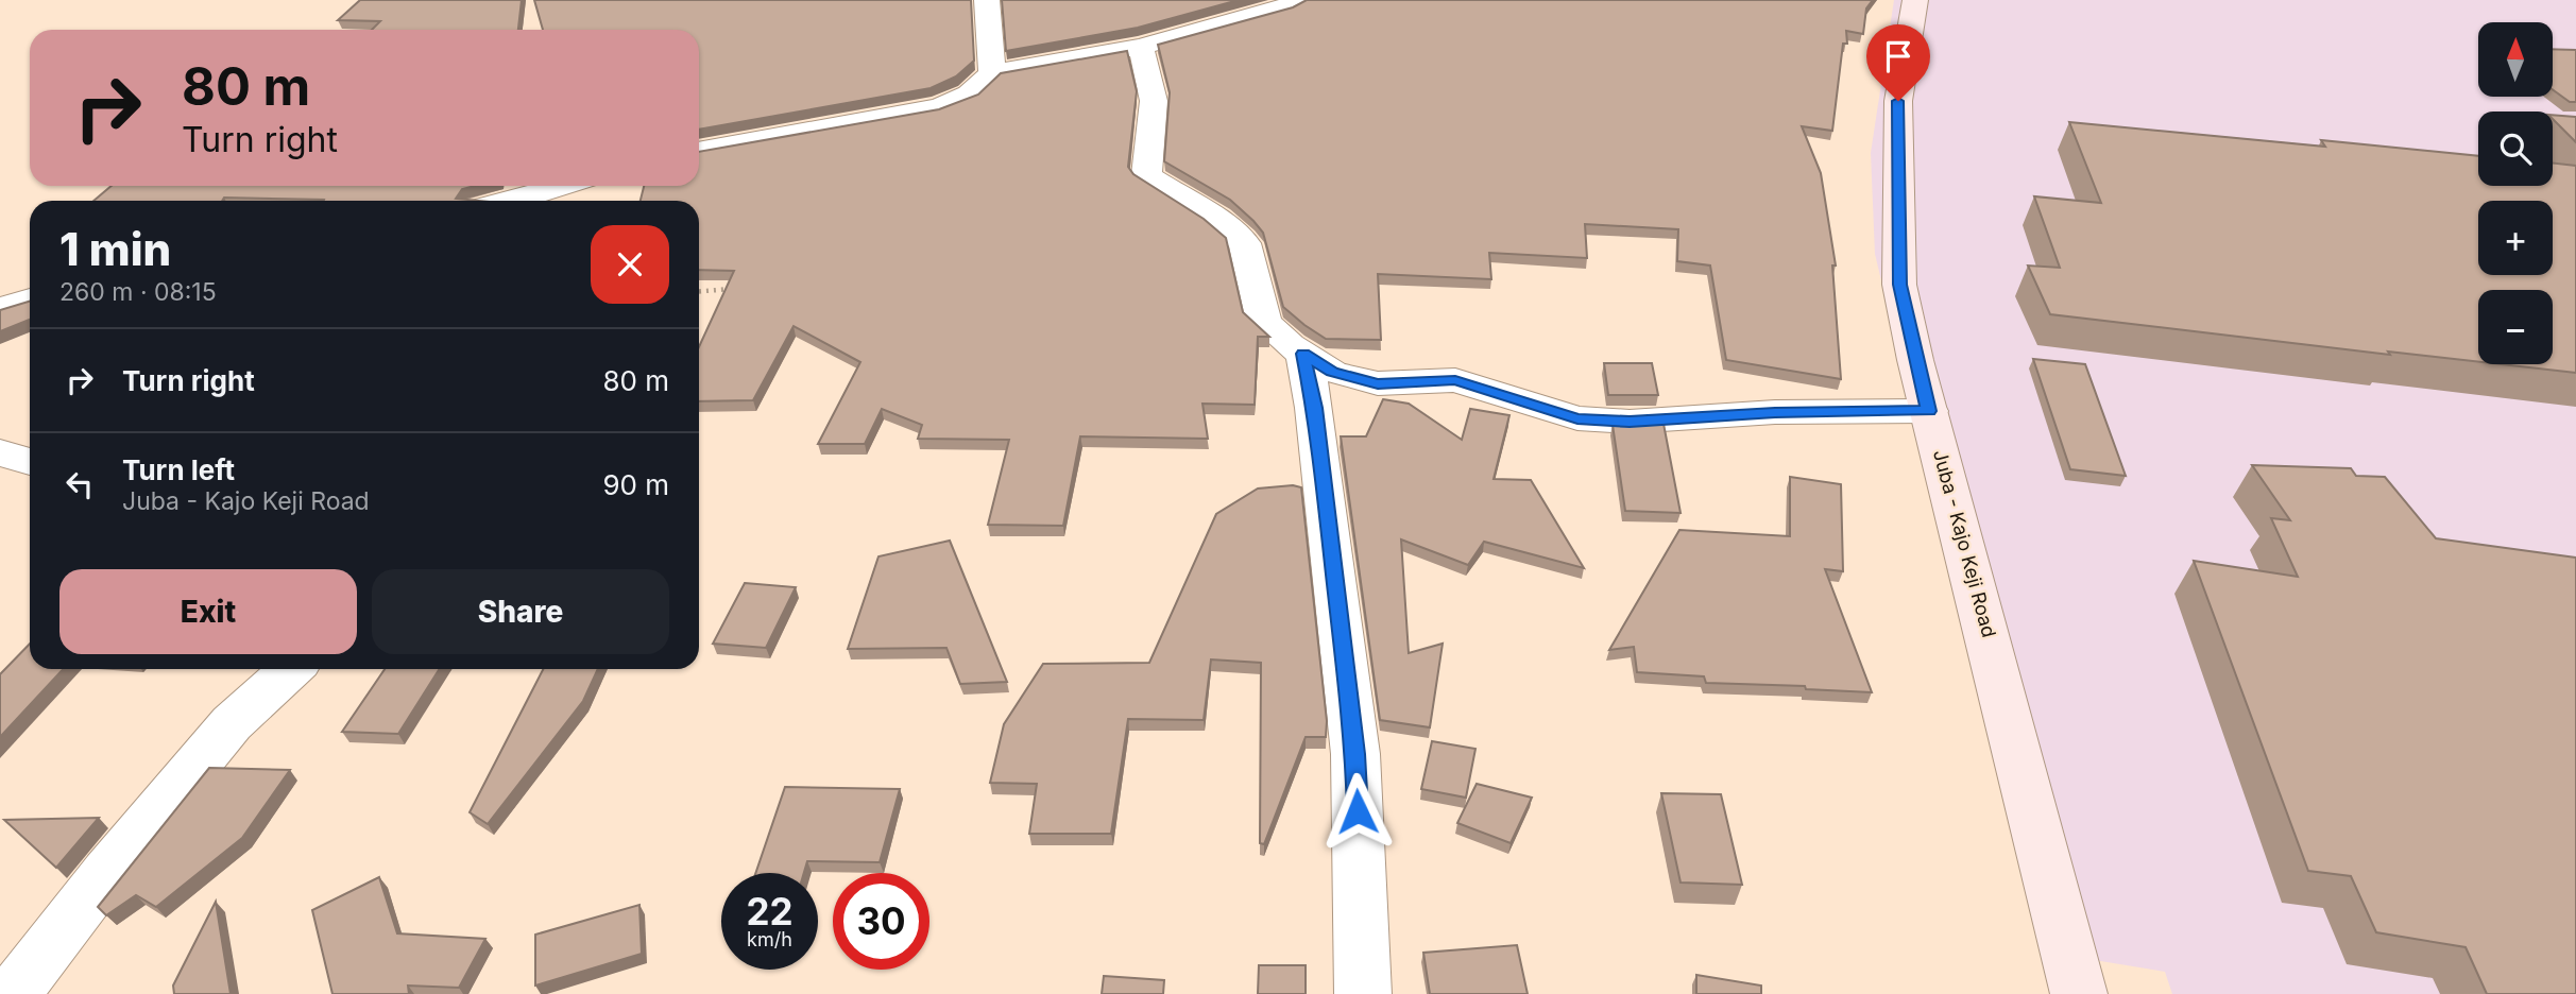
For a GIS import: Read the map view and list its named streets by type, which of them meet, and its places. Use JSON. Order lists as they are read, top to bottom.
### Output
{
  "streets": {
    "main road": ["Juba - Kajo Keji Road"]
  },
  "north": "top",
  "page": {
    "map_buttons": ["+", "−"],
    "turn": ["80 m", "Turn right"],
    "heading": ["1 min", "260 m · 08:15"],
    "list": [
      {
        "name": "Turn right",
        "value": "80 m"
      },
      {
        "name": "Turn left",
        "note": "Juba - Kajo Keji Road",
        "value": "90 m"
      }
    ],
    "buttons": ["Exit", "Share"],
    "speed": "22 km/h",
    "limit": "30"
  }
}
